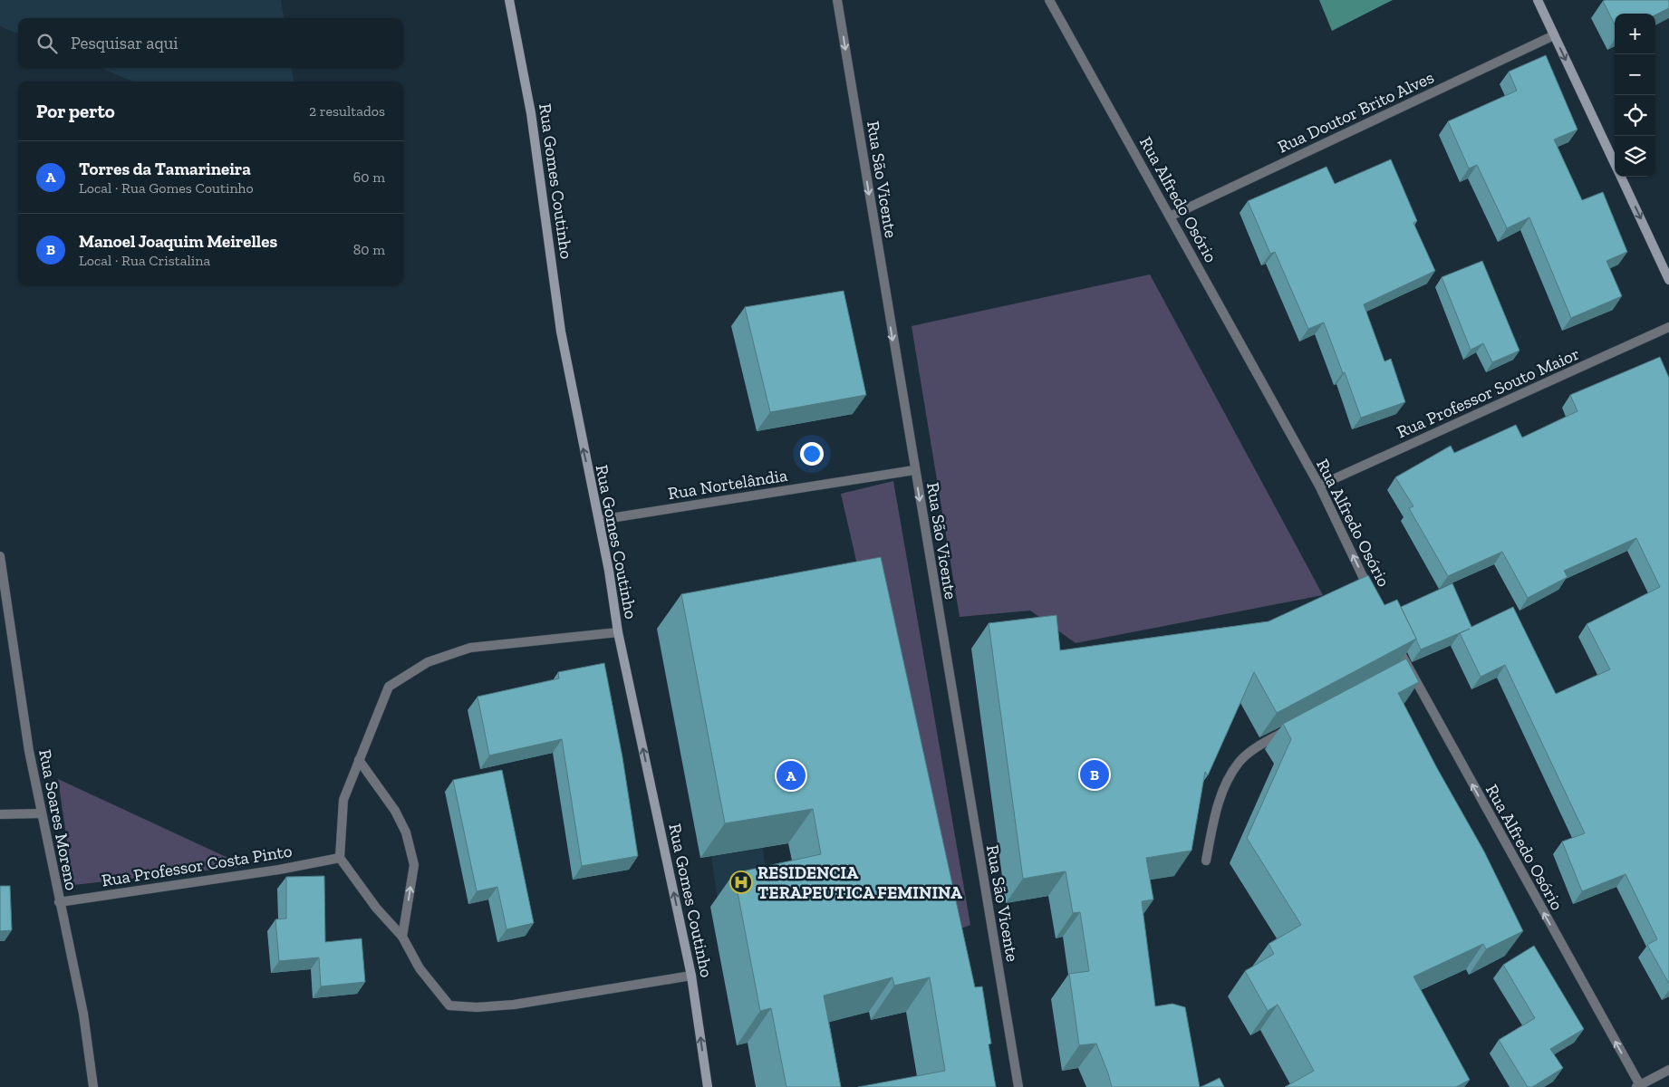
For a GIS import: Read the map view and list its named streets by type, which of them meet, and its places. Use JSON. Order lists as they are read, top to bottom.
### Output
{
  "streets": {
    "street": [
      "Rua Doutor Brito Alves",
      "Rua São Vicente",
      "Rua Gomes Coutinho",
      "Rua Alfredo Osório",
      "Rua Professor Souto Maior",
      "Rua Nortelândia",
      "Rua Soares Moreno",
      "Rua Professor Costa Pinto"
    ]
  },
  "crossings": [
    ["Rua Doutor Brito Alves", "Rua Alfredo Osório"],
    ["Rua São Vicente", "Rua Nortelândia"],
    ["Rua Gomes Coutinho", "Rua Nortelândia"],
    ["Rua Alfredo Osório", "Rua Professor Souto Maior"],
    ["Rua Soares Moreno", "Rua Professor Costa Pinto"]
  ],
  "one_way": ["Rua São Vicente", "Rua Gomes Coutinho", "Rua Alfredo Osório"],
  "places": {
    "hospital": ["RESIDENCIA TERAPEUTICA FEMININA"]
  },
  "page": {
    "map_buttons": ["+", "−"],
    "search": "Pesquisar aqui",
    "heading": ["Por perto", "2 resultados"],
    "list": [
      {
        "mark": "A",
        "name": "Torres da Tamarineira",
        "note": "Local · Rua Gomes Coutinho",
        "value": "60 m"
      },
      {
        "mark": "B",
        "name": "Manoel Joaquim Meirelles",
        "note": "Local · Rua Cristalina",
        "value": "80 m"
      }
    ],
    "pins": ["B", "A"]
  }
}
